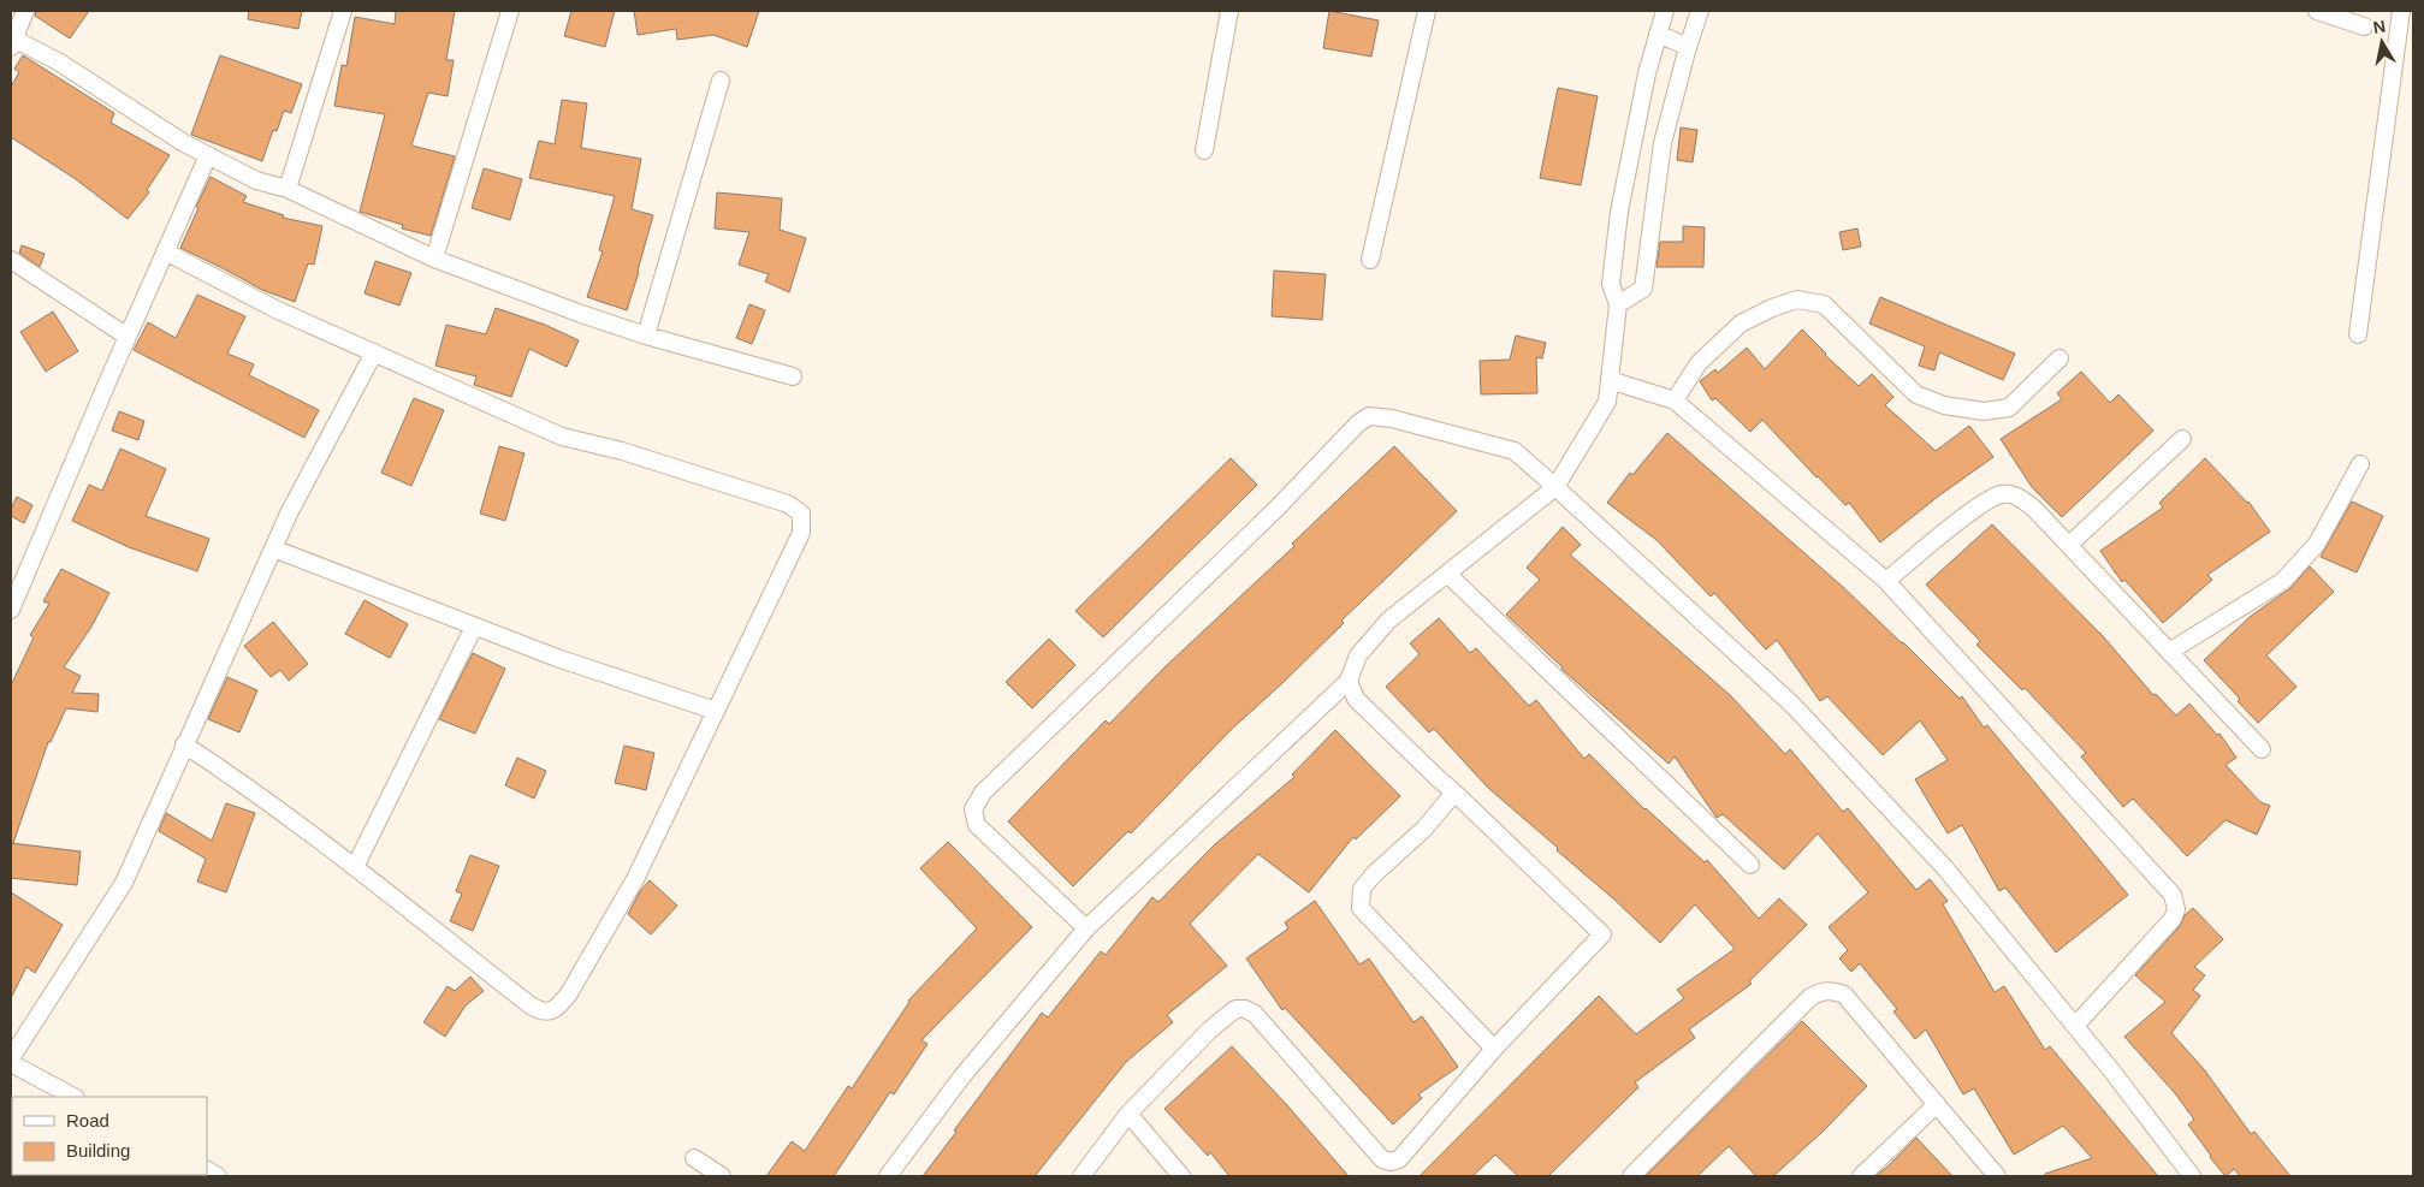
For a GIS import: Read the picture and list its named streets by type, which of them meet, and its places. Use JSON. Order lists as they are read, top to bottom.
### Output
{
  "legend": ["Road", "Building"],
  "north": "top"
}
